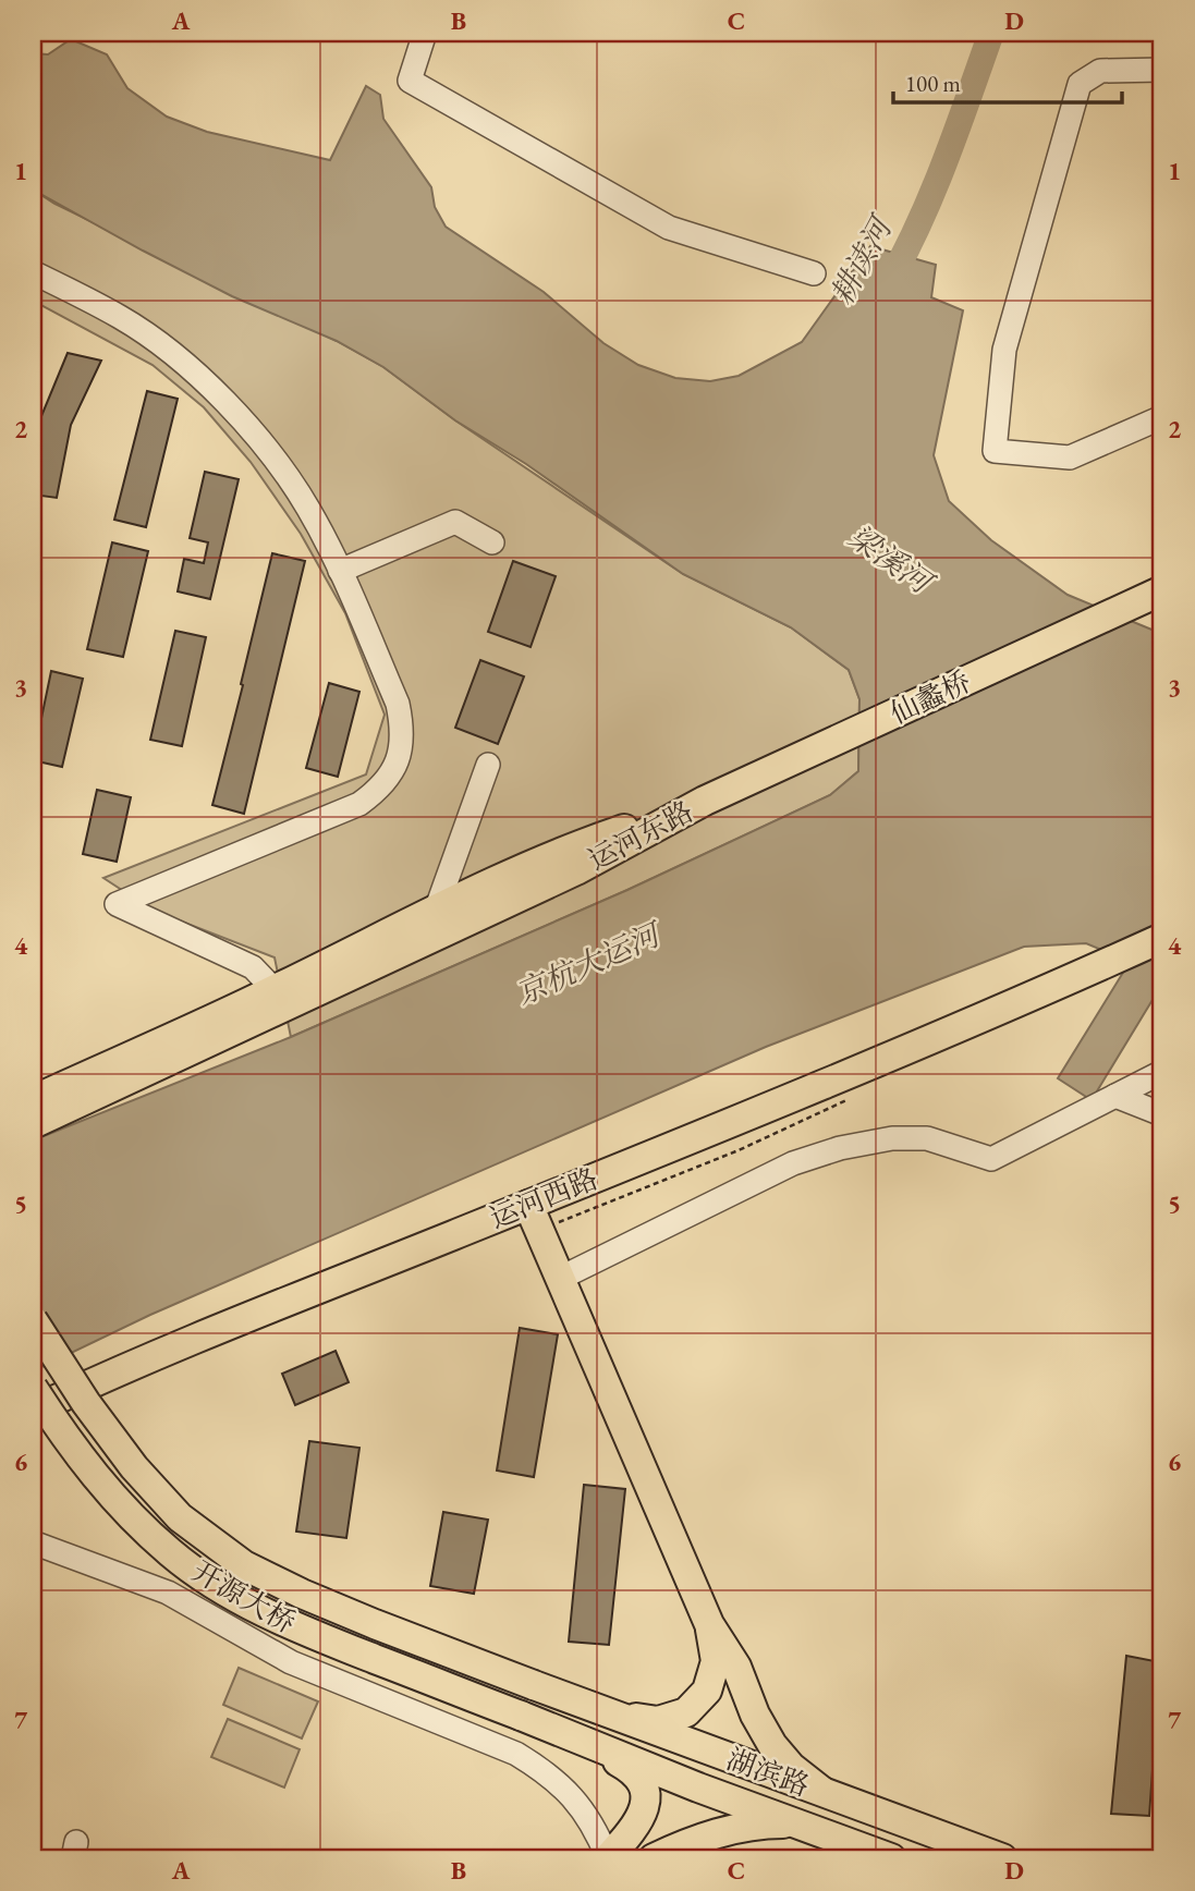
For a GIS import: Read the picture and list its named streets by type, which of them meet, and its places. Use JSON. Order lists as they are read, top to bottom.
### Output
{
  "streets": {
    "main road": [
      "仙蠡桥",
      "运河东路",
      "运河西路",
      "开源大桥",
      "湖滨路"
    ]
  },
  "crossings": [
    ["仙蠡桥", "运河东路"],
    ["开源大桥", "湖滨路"]
  ],
  "water": ["耕读河", "梁溪河", "京杭大运河"],
  "scale_bar": "100 m",
  "grid": {
    "columns": [
      "A",
      "B",
      "C",
      "D"
    ],
    "rows": [
      "1",
      "2",
      "3",
      "4",
      "5",
      "6",
      "7"
    ]
  }
}
